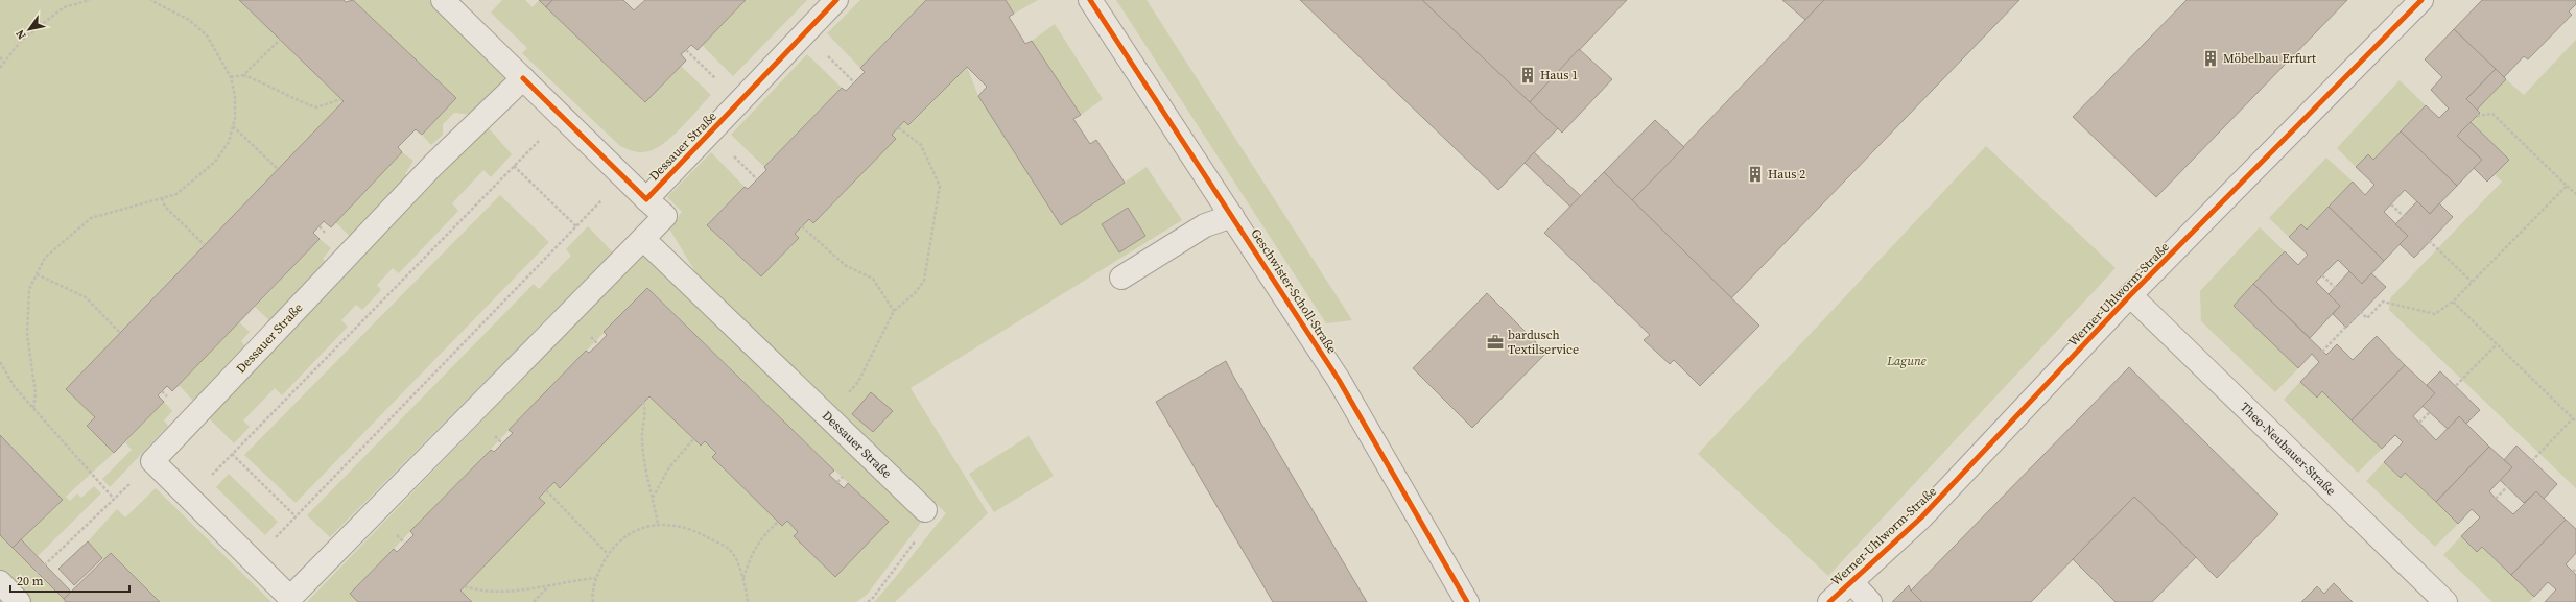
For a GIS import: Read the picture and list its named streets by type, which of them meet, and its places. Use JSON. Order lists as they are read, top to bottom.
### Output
{
  "streets": {
    "street": [
      "Dessauer Straße",
      "Geschwister-Scholl-Straße",
      "Werner-Uhlworm-Straße",
      "Theo-Neubauer-Straße"
    ]
  },
  "crossings": [
    ["Werner-Uhlworm-Straße", "Theo-Neubauer-Straße"]
  ],
  "parks": ["Lagune"],
  "places": {
    "building": ["Möbelbau Erfurt", "Haus 1", "Haus 2"],
    "office": ["bardusch Textilservice"]
  },
  "scale_bar": "20 m",
  "north": "bottom left"
}
